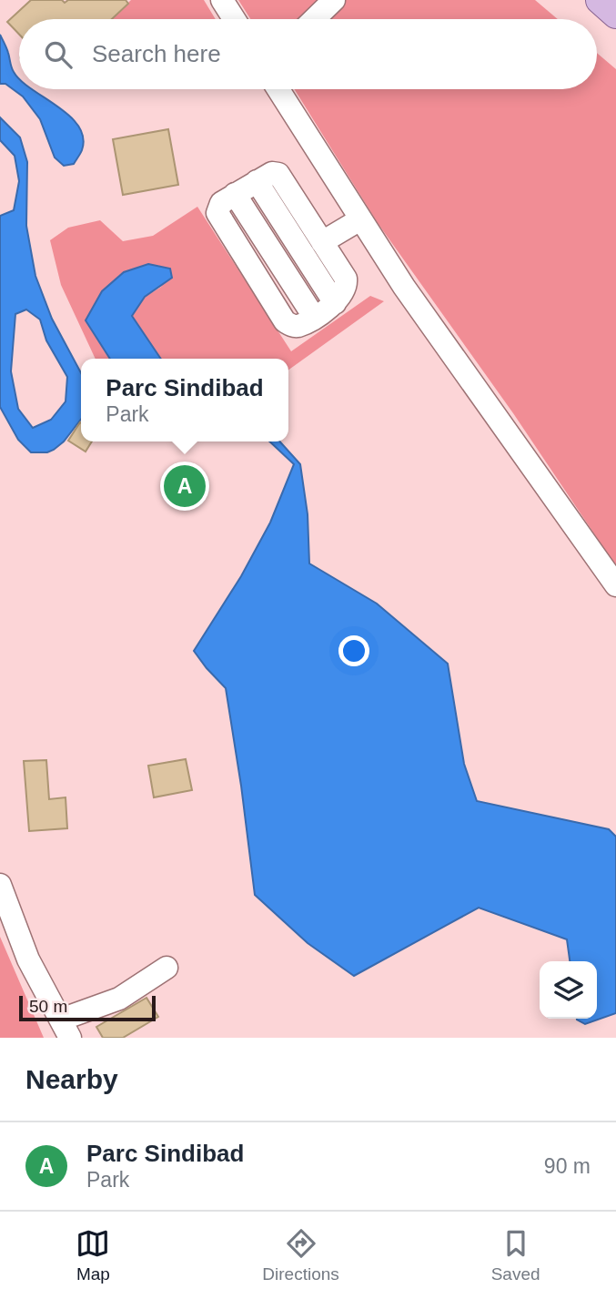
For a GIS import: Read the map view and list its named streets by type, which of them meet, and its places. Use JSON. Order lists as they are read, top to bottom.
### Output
{
  "scale_bar": "50 m",
  "page": {
    "search": "Search here",
    "popup": ["Parc Sindibad", "Park"],
    "pins": "A",
    "scale": "50 m",
    "heading": "Nearby",
    "list": [
      {
        "mark": "A",
        "name": "Parc Sindibad",
        "note": "Park",
        "value": "90 m"
      }
    ],
    "nav": ["Map", "Directions", "Saved"]
  }
}
